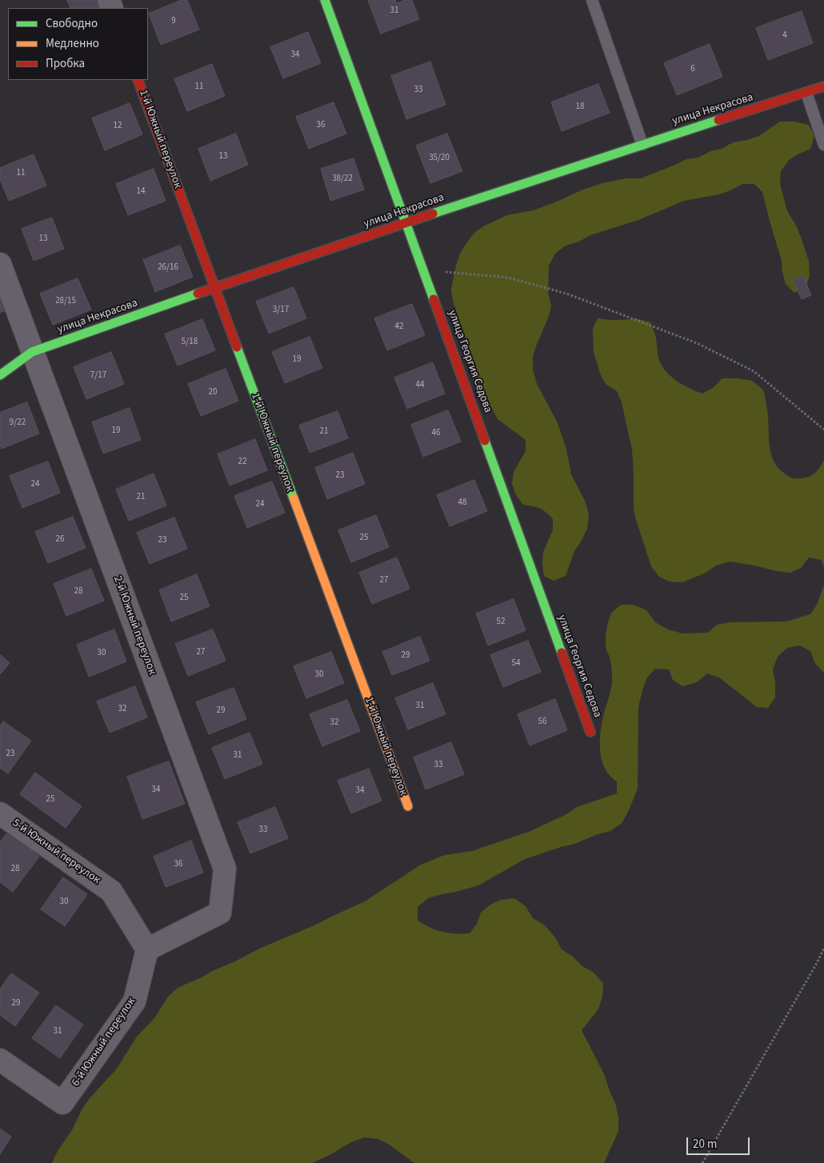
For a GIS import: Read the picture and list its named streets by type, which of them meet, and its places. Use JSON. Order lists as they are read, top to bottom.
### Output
{
  "streets": {
    "street": [
      "улица Некрасова",
      "1-й Южный переулок",
      "улица Георгия Седова",
      "2-й Южный переулок",
      "5-й Южный переулок",
      "6-й Южный переулок"
    ]
  },
  "crossings": [
    ["улица Некрасова", "1-й Южный переулок"],
    ["улица Некрасова", "улица Георгия Седова"],
    ["улица Некрасова", "2-й Южный переулок"],
    ["2-й Южный переулок", "5-й Южный переулок"],
    ["2-й Южный переулок", "6-й Южный переулок"],
    ["5-й Южный переулок", "6-й Южный переулок"]
  ],
  "house_numbers": [
    "31",
    "9",
    "4",
    "34",
    "6",
    "11",
    "33",
    "18",
    "36",
    "12",
    "13",
    "35/20",
    "11",
    "38/22",
    "14",
    "13",
    "26/16",
    "28/15",
    "3/17",
    "42",
    "5/18",
    "19",
    "7/17",
    "44",
    "20",
    "9/22",
    "19",
    "21",
    "46",
    "22",
    "23",
    "24",
    "21",
    "48",
    "24",
    "25",
    "26",
    "23",
    "27",
    "28",
    "25",
    "52",
    "27",
    "30",
    "29",
    "54",
    "30",
    "31",
    "32",
    "29",
    "56",
    "32",
    "23",
    "31",
    "33",
    "34",
    "34",
    "25",
    "33",
    "36",
    "28",
    "30",
    "29",
    "31"
  ],
  "legend": ["Свободно", "Медленно", "Пробка"],
  "scale_bar": "20 m"
}
